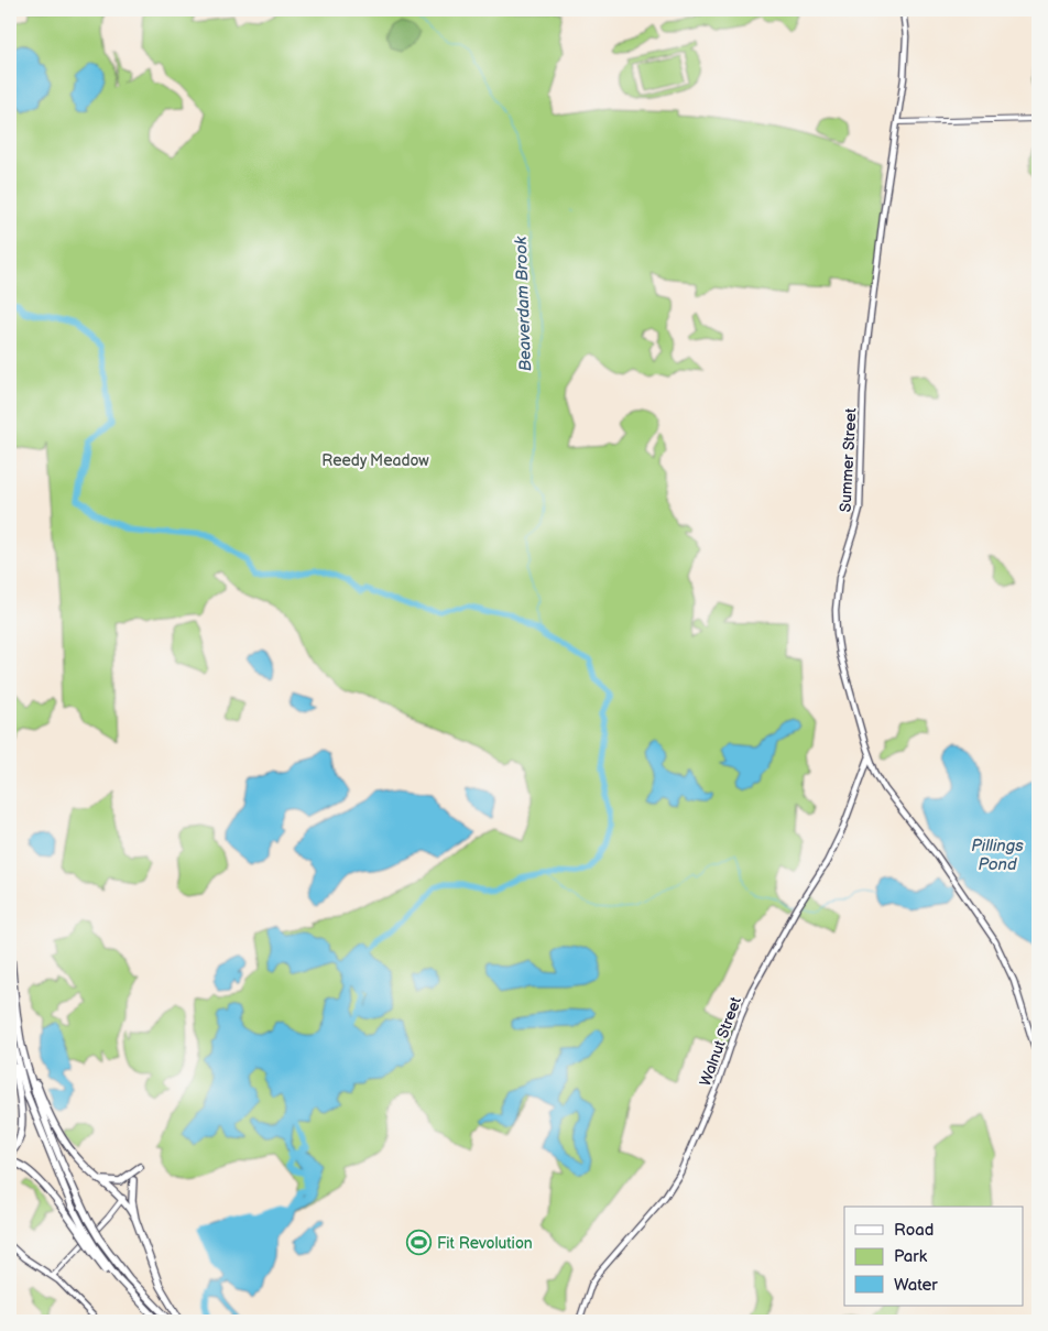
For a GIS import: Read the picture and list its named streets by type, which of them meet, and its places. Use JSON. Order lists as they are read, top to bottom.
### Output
{
  "streets": {
    "main road": ["Summer Street", "Walnut Street"]
  },
  "crossings": [
    ["Summer Street", "Walnut Street"]
  ],
  "water": ["Beaverdam Brook", "Pillings Pond"],
  "parks": ["Reedy Meadow"],
  "places": {
    "sports": ["Fit Revolution"]
  },
  "legend": ["Road", "Park", "Water"]
}
